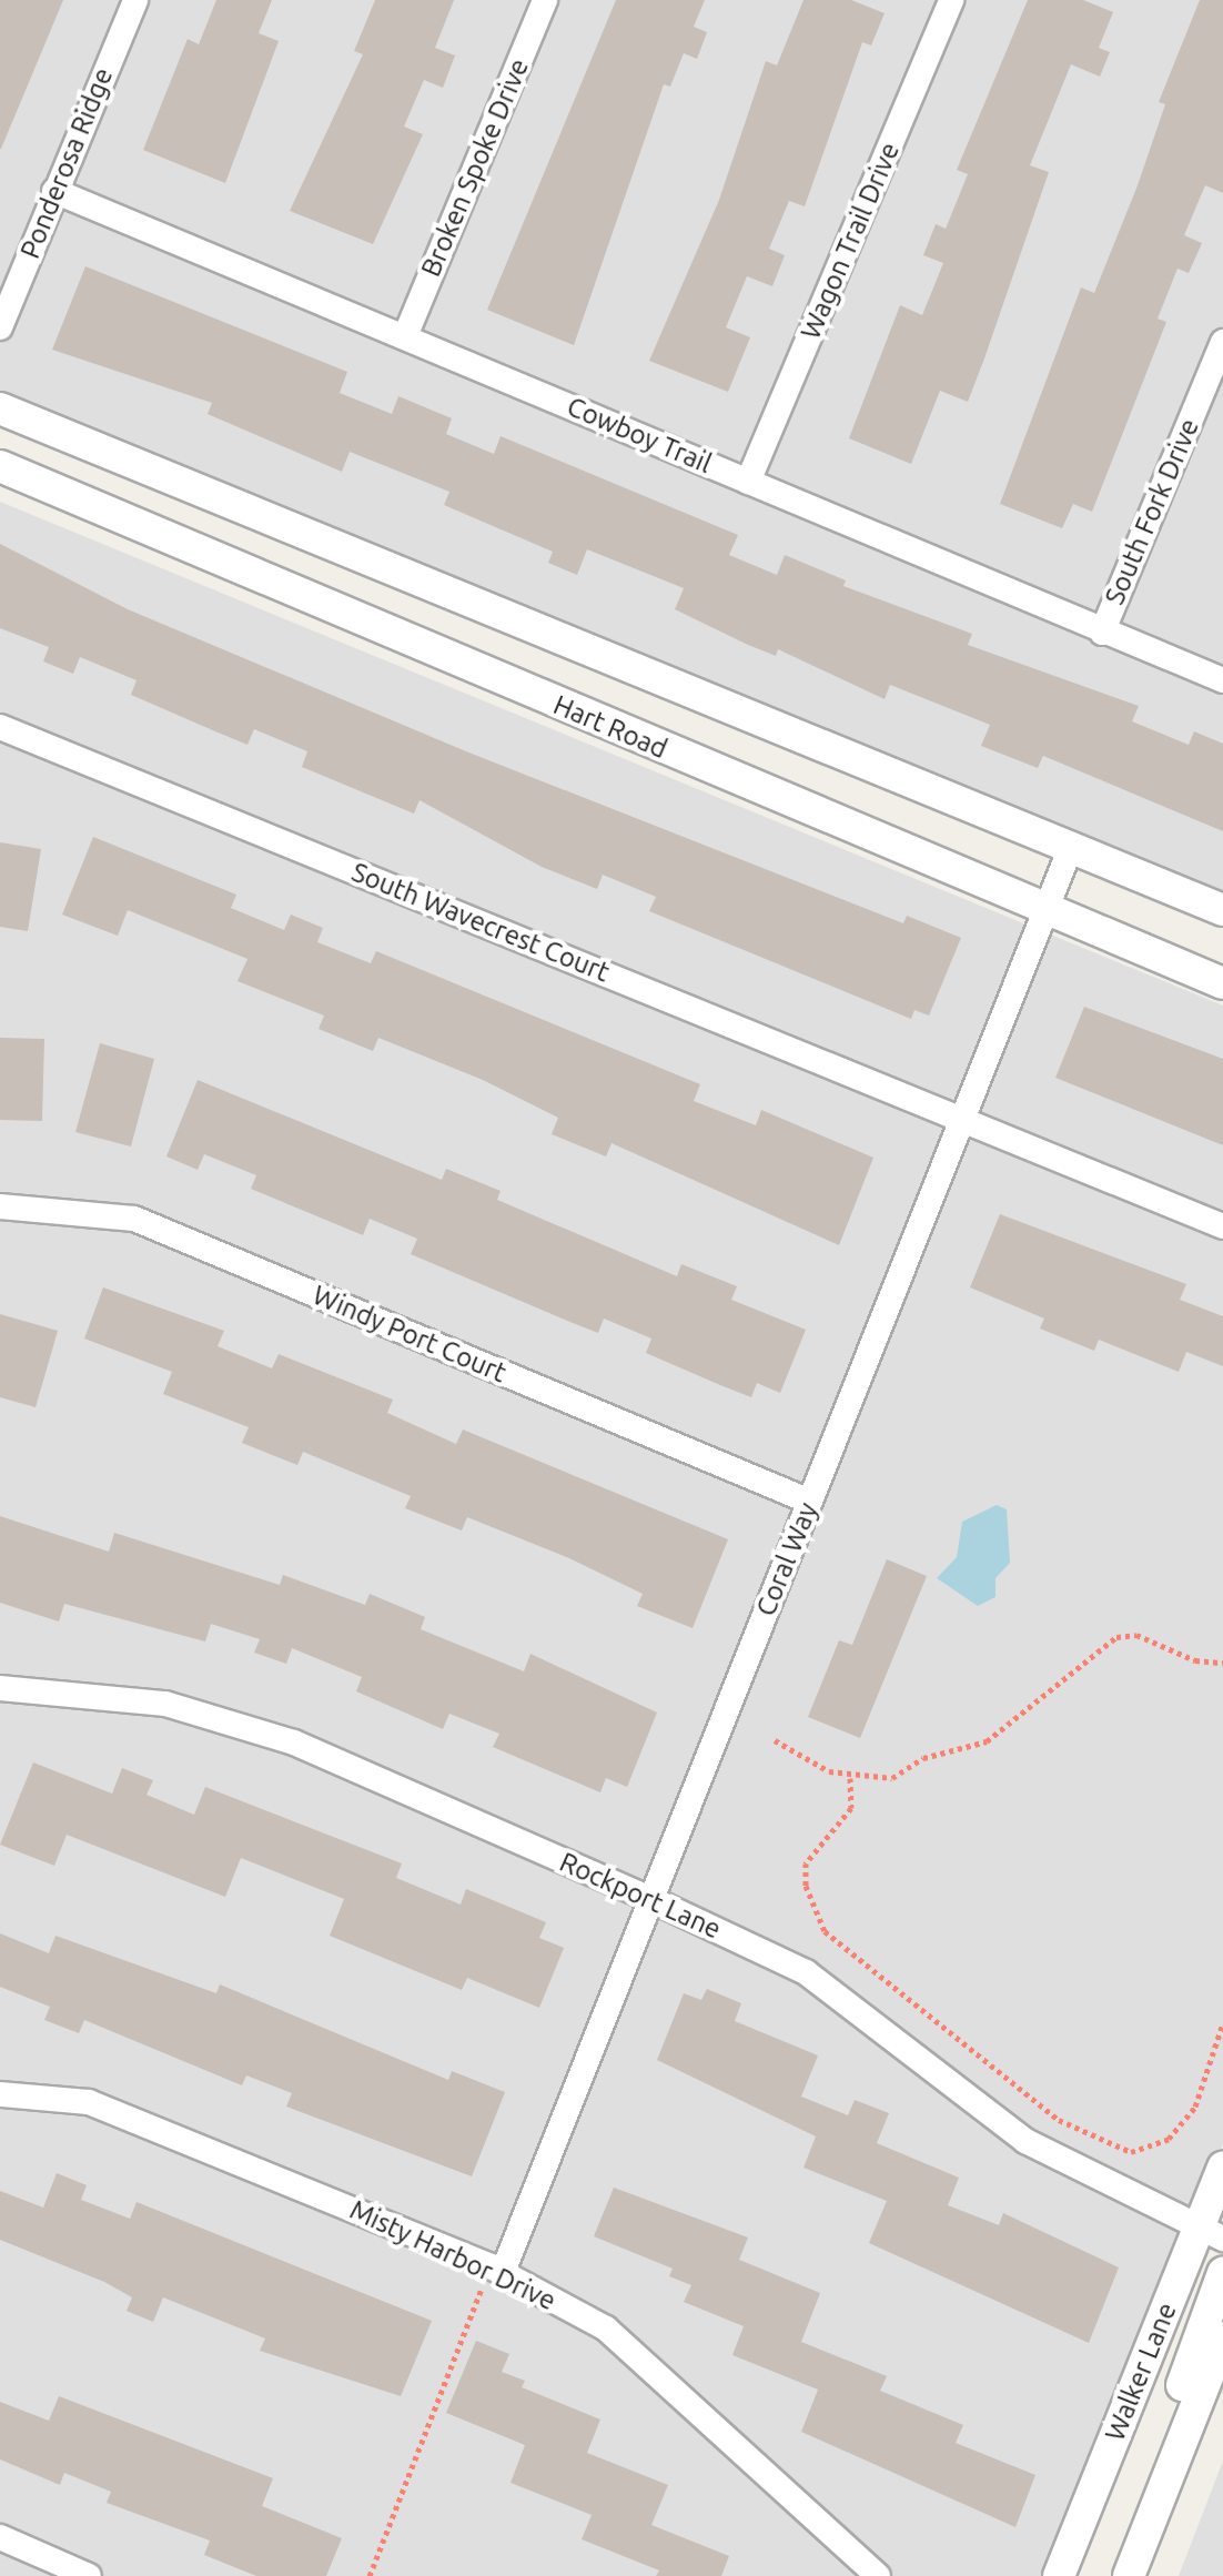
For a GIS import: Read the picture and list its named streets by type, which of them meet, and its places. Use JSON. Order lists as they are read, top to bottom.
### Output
{
  "streets": {
    "street": [
      "Ponderosa Ridge",
      "Broken Spoke Drive",
      "Wagon Trail Drive",
      "Cowboy Trail",
      "South Fork Drive",
      "Hart Road",
      "South Wavecrest Court",
      "Windy Port Court",
      "Coral Way",
      "Rockport Lane",
      "Misty Harbor Drive",
      "Walker Lane"
    ]
  },
  "crossings": [
    ["Ponderosa Ridge", "Cowboy Trail"],
    ["Broken Spoke Drive", "Cowboy Trail"],
    ["Wagon Trail Drive", "Cowboy Trail"],
    ["Cowboy Trail", "South Fork Drive"],
    ["Hart Road", "Coral Way"],
    ["South Wavecrest Court", "Coral Way"],
    ["Windy Port Court", "Coral Way"],
    ["Coral Way", "Rockport Lane"],
    ["Coral Way", "Misty Harbor Drive"],
    ["Rockport Lane", "Walker Lane"]
  ]
}
